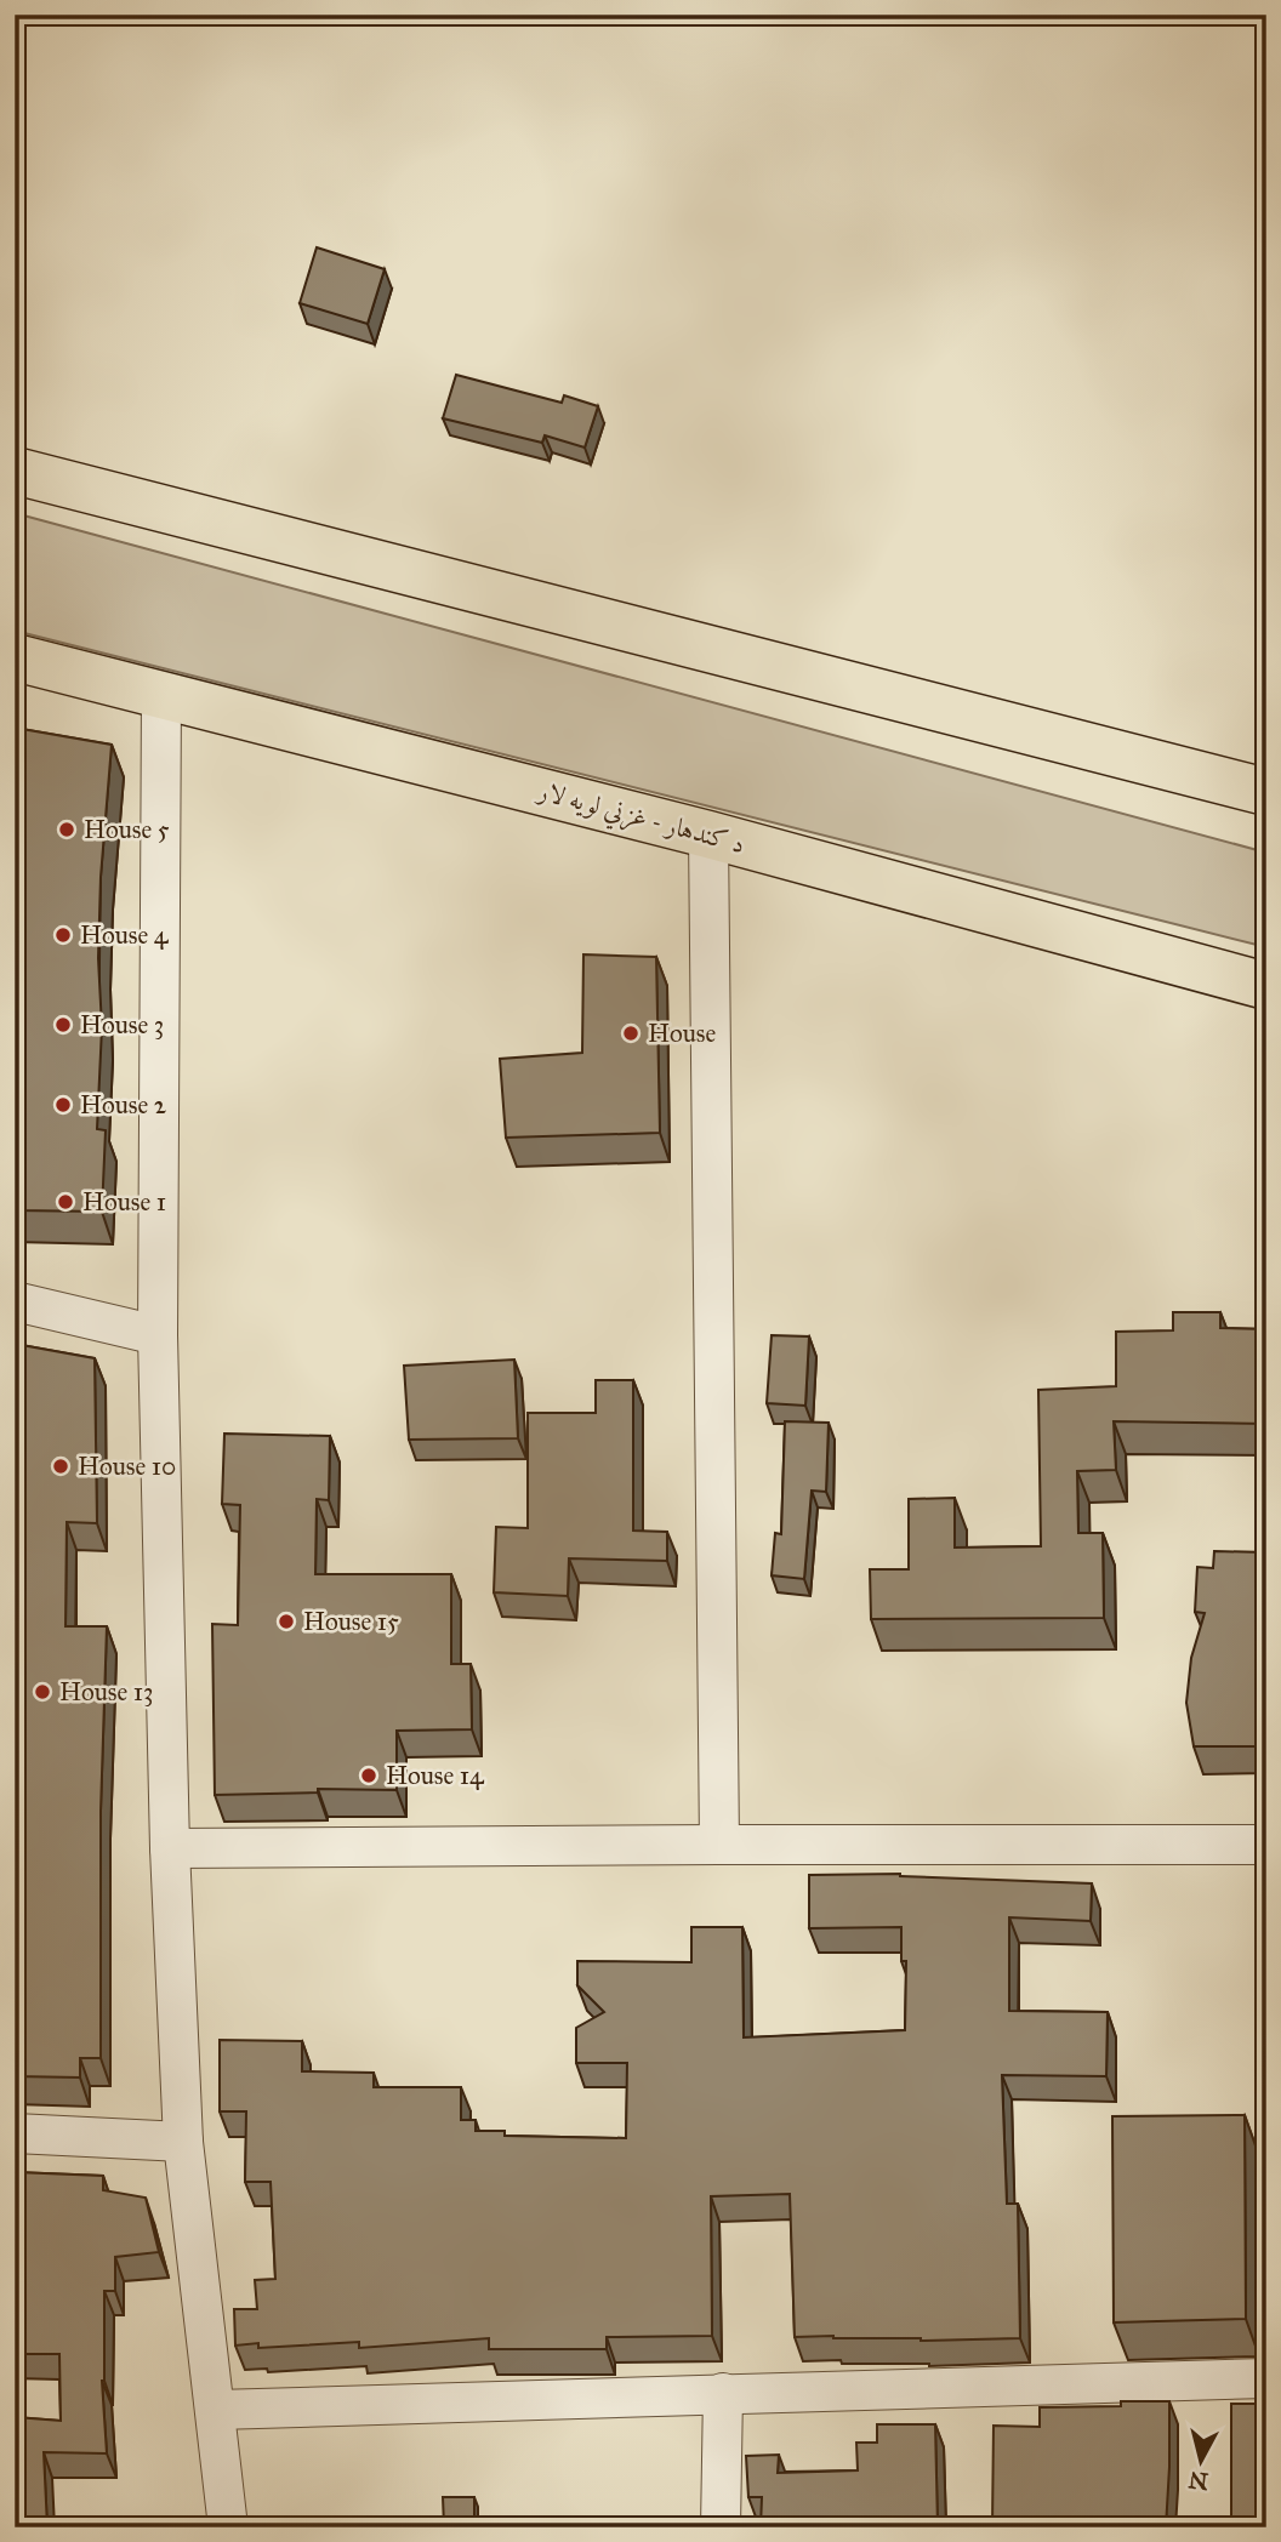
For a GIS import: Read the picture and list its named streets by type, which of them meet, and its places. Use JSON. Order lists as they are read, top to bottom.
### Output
{
  "streets": {
    "highway": ["د کندهار - غزني لويه لار"]
  },
  "places": [
    "House 5",
    "House 4",
    "House 3",
    "House",
    "House 2",
    "House 1",
    "House 10",
    "House 15",
    "House 13",
    "House 14"
  ],
  "north": "bottom"
}
